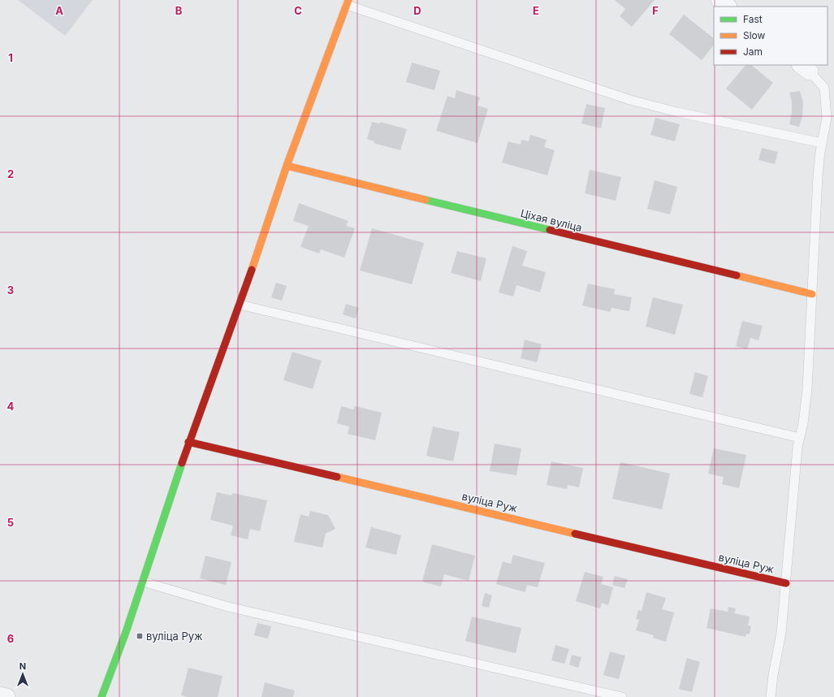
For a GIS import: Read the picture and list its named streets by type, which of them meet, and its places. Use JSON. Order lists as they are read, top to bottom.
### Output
{
  "streets": {
    "street": ["Ціхая вуліца", "вуліца Руж"]
  },
  "places": {
    "transit": ["вуліца Руж"]
  },
  "legend": ["Fast", "Slow", "Jam"],
  "north": "top",
  "grid": {
    "columns": [
      "A",
      "B",
      "C",
      "D",
      "E",
      "F"
    ],
    "rows": [
      "1",
      "2",
      "3",
      "4",
      "5",
      "6"
    ]
  }
}
